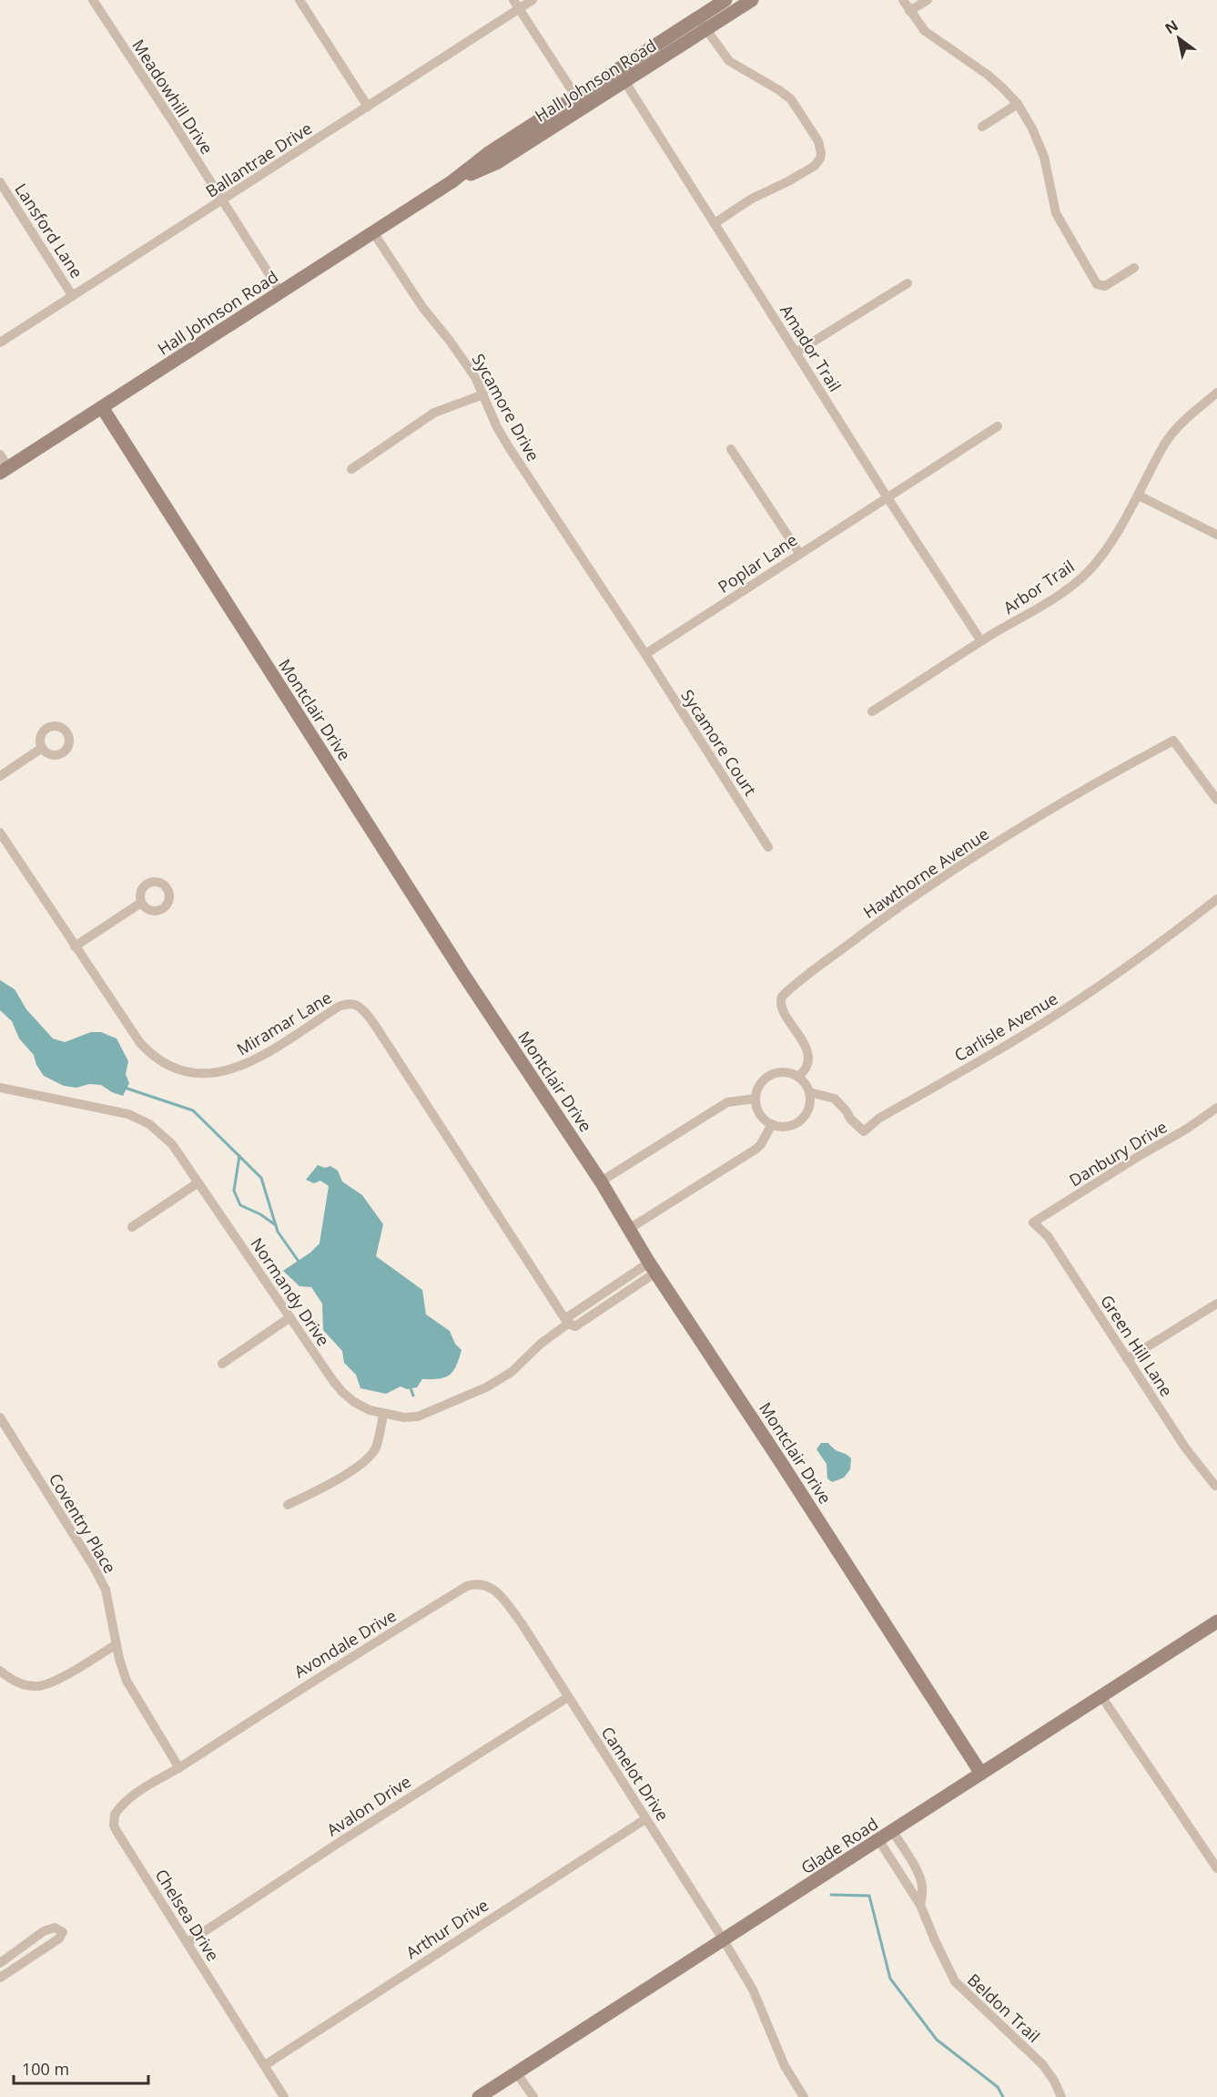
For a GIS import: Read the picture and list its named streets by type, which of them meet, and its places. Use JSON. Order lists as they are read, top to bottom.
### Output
{
  "streets": {
    "main road": ["Hall Johnson Road", "Montclair Drive", "Glade Road"],
    "street": [
      "Meadowhill Drive",
      "Ballantrae Drive",
      "Lansford Lane",
      "Amador Trail",
      "Sycamore Drive",
      "Poplar Lane",
      "Arbor Trail",
      "Sycamore Court",
      "Hawthorne Avenue",
      "Miramar Lane",
      "Carlisle Avenue",
      "Danbury Drive",
      "Normandy Drive",
      "Green Hill Lane",
      "Coventry Place",
      "Avondale Drive",
      "Camelot Drive",
      "Avalon Drive",
      "Chelsea Drive",
      "Arthur Drive",
      "Beldon Trail"
    ]
  },
  "crossings": [
    ["Hall Johnson Road", "Meadowhill Drive"],
    ["Hall Johnson Road", "Amador Trail"],
    ["Hall Johnson Road", "Sycamore Drive"],
    ["Hall Johnson Road", "Montclair Drive"],
    ["Meadowhill Drive", "Ballantrae Drive"],
    ["Ballantrae Drive", "Lansford Lane"],
    ["Amador Trail", "Poplar Lane"],
    ["Amador Trail", "Arbor Trail"],
    ["Sycamore Drive", "Poplar Lane"],
    ["Sycamore Drive", "Sycamore Court"],
    ["Poplar Lane", "Sycamore Court"],
    ["Montclair Drive", "Normandy Drive"],
    ["Montclair Drive", "Glade Road"],
    ["Hawthorne Avenue", "Carlisle Avenue"],
    ["Miramar Lane", "Normandy Drive"],
    ["Danbury Drive", "Green Hill Lane"],
    ["Coventry Place", "Avondale Drive"],
    ["Coventry Place", "Chelsea Drive"],
    ["Avondale Drive", "Camelot Drive"],
    ["Avondale Drive", "Chelsea Drive"],
    ["Camelot Drive", "Avalon Drive"],
    ["Camelot Drive", "Glade Road"],
    ["Camelot Drive", "Arthur Drive"],
    ["Avalon Drive", "Chelsea Drive"],
    ["Glade Road", "Beldon Trail"],
    ["Chelsea Drive", "Arthur Drive"]
  ],
  "scale_bar": "100 m",
  "north": "top left"
}
